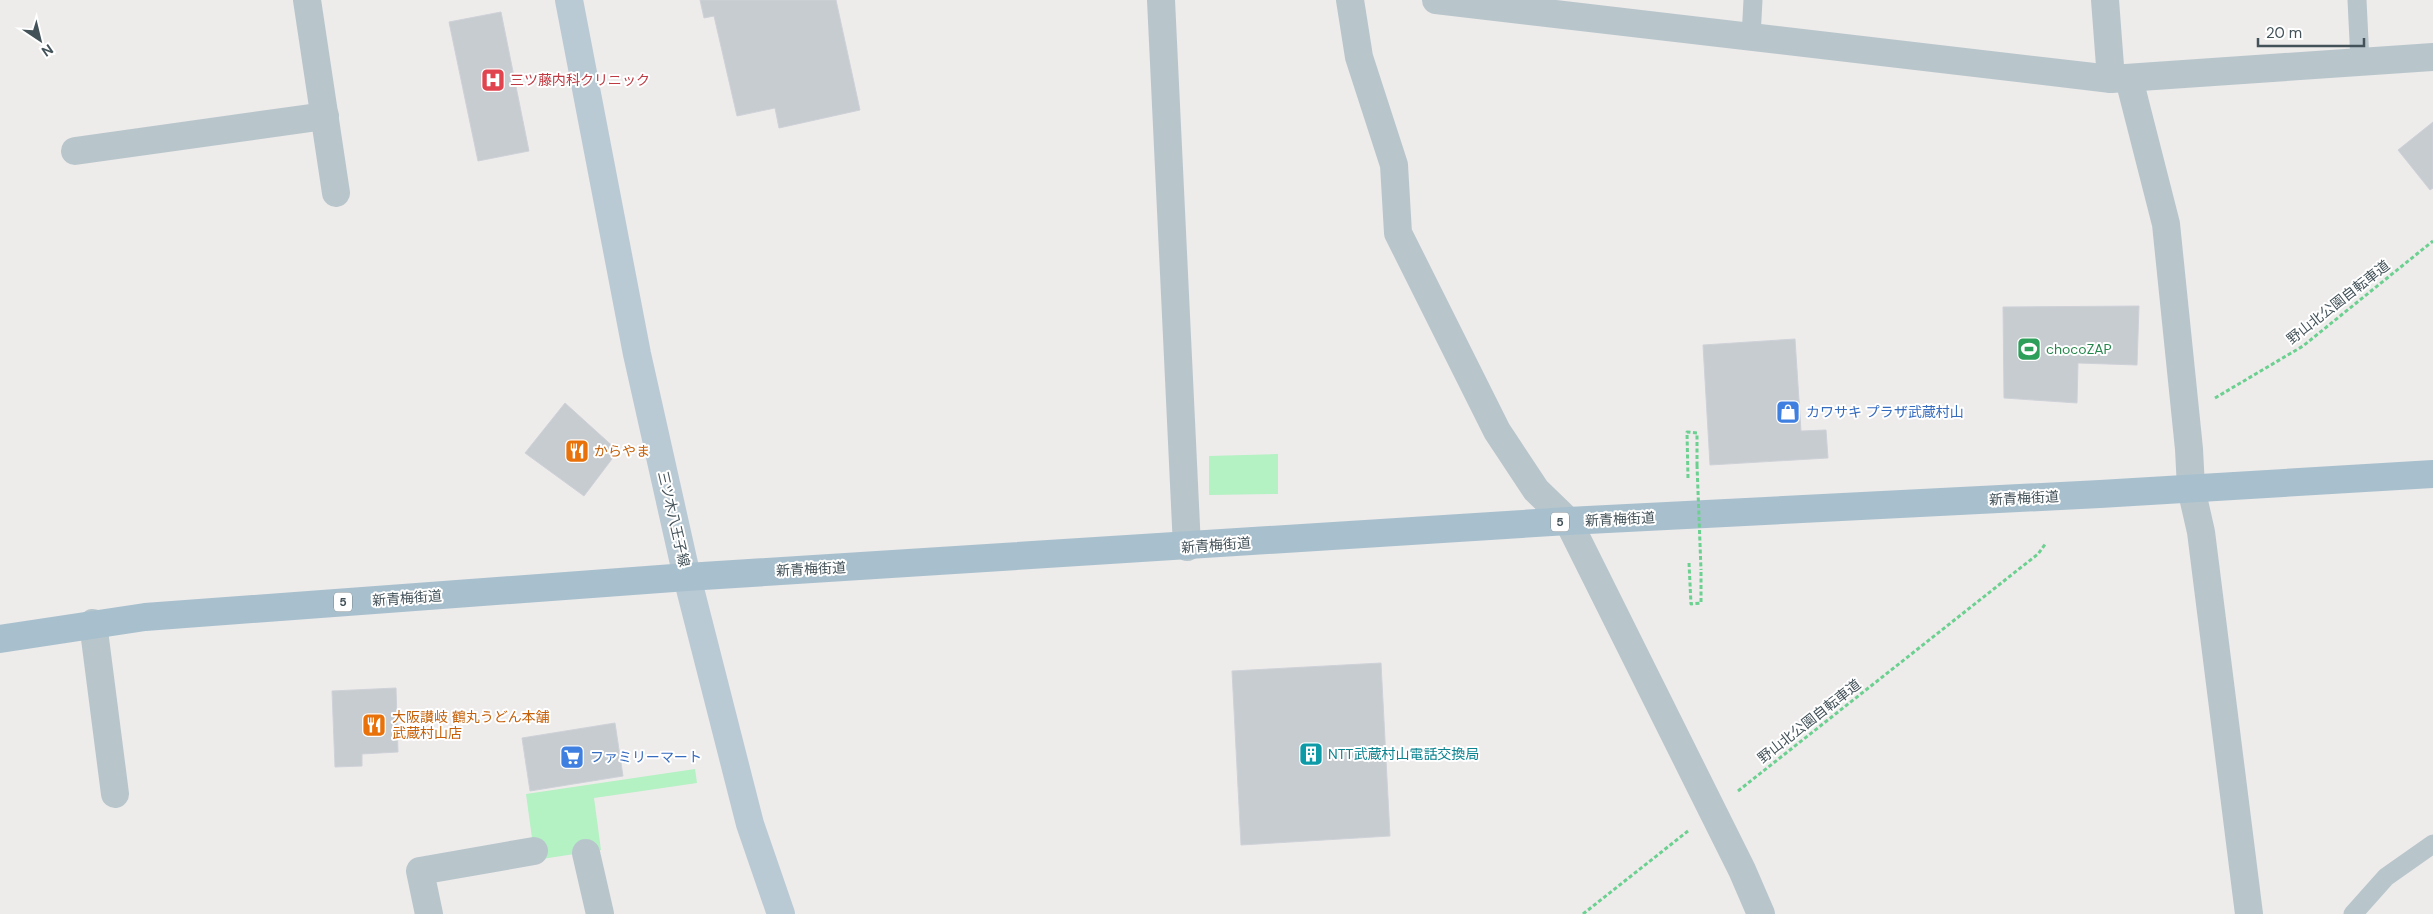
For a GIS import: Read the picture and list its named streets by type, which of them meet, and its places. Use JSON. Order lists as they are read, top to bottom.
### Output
{
  "streets": {
    "main road": ["新青梅街道", "三ツ木八王子線", "5"],
    "path": ["野山北公園自転車道"]
  },
  "crossings": [
    ["新青梅街道", "三ツ木八王子線"]
  ],
  "places": {
    "hospital": ["三ツ藤内科クリニック"],
    "sports": ["chocoZAP"],
    "shop": ["カワサキ プラザ武蔵村山"],
    "restaurant": ["からやま", "大阪讃岐 鶴丸うどん本舗 武蔵村山店"],
    "building": ["NTT武蔵村山電話交換局"],
    "supermarket": ["ファミリーマート"]
  },
  "scale_bar": "20 m",
  "north": "bottom right"
}
